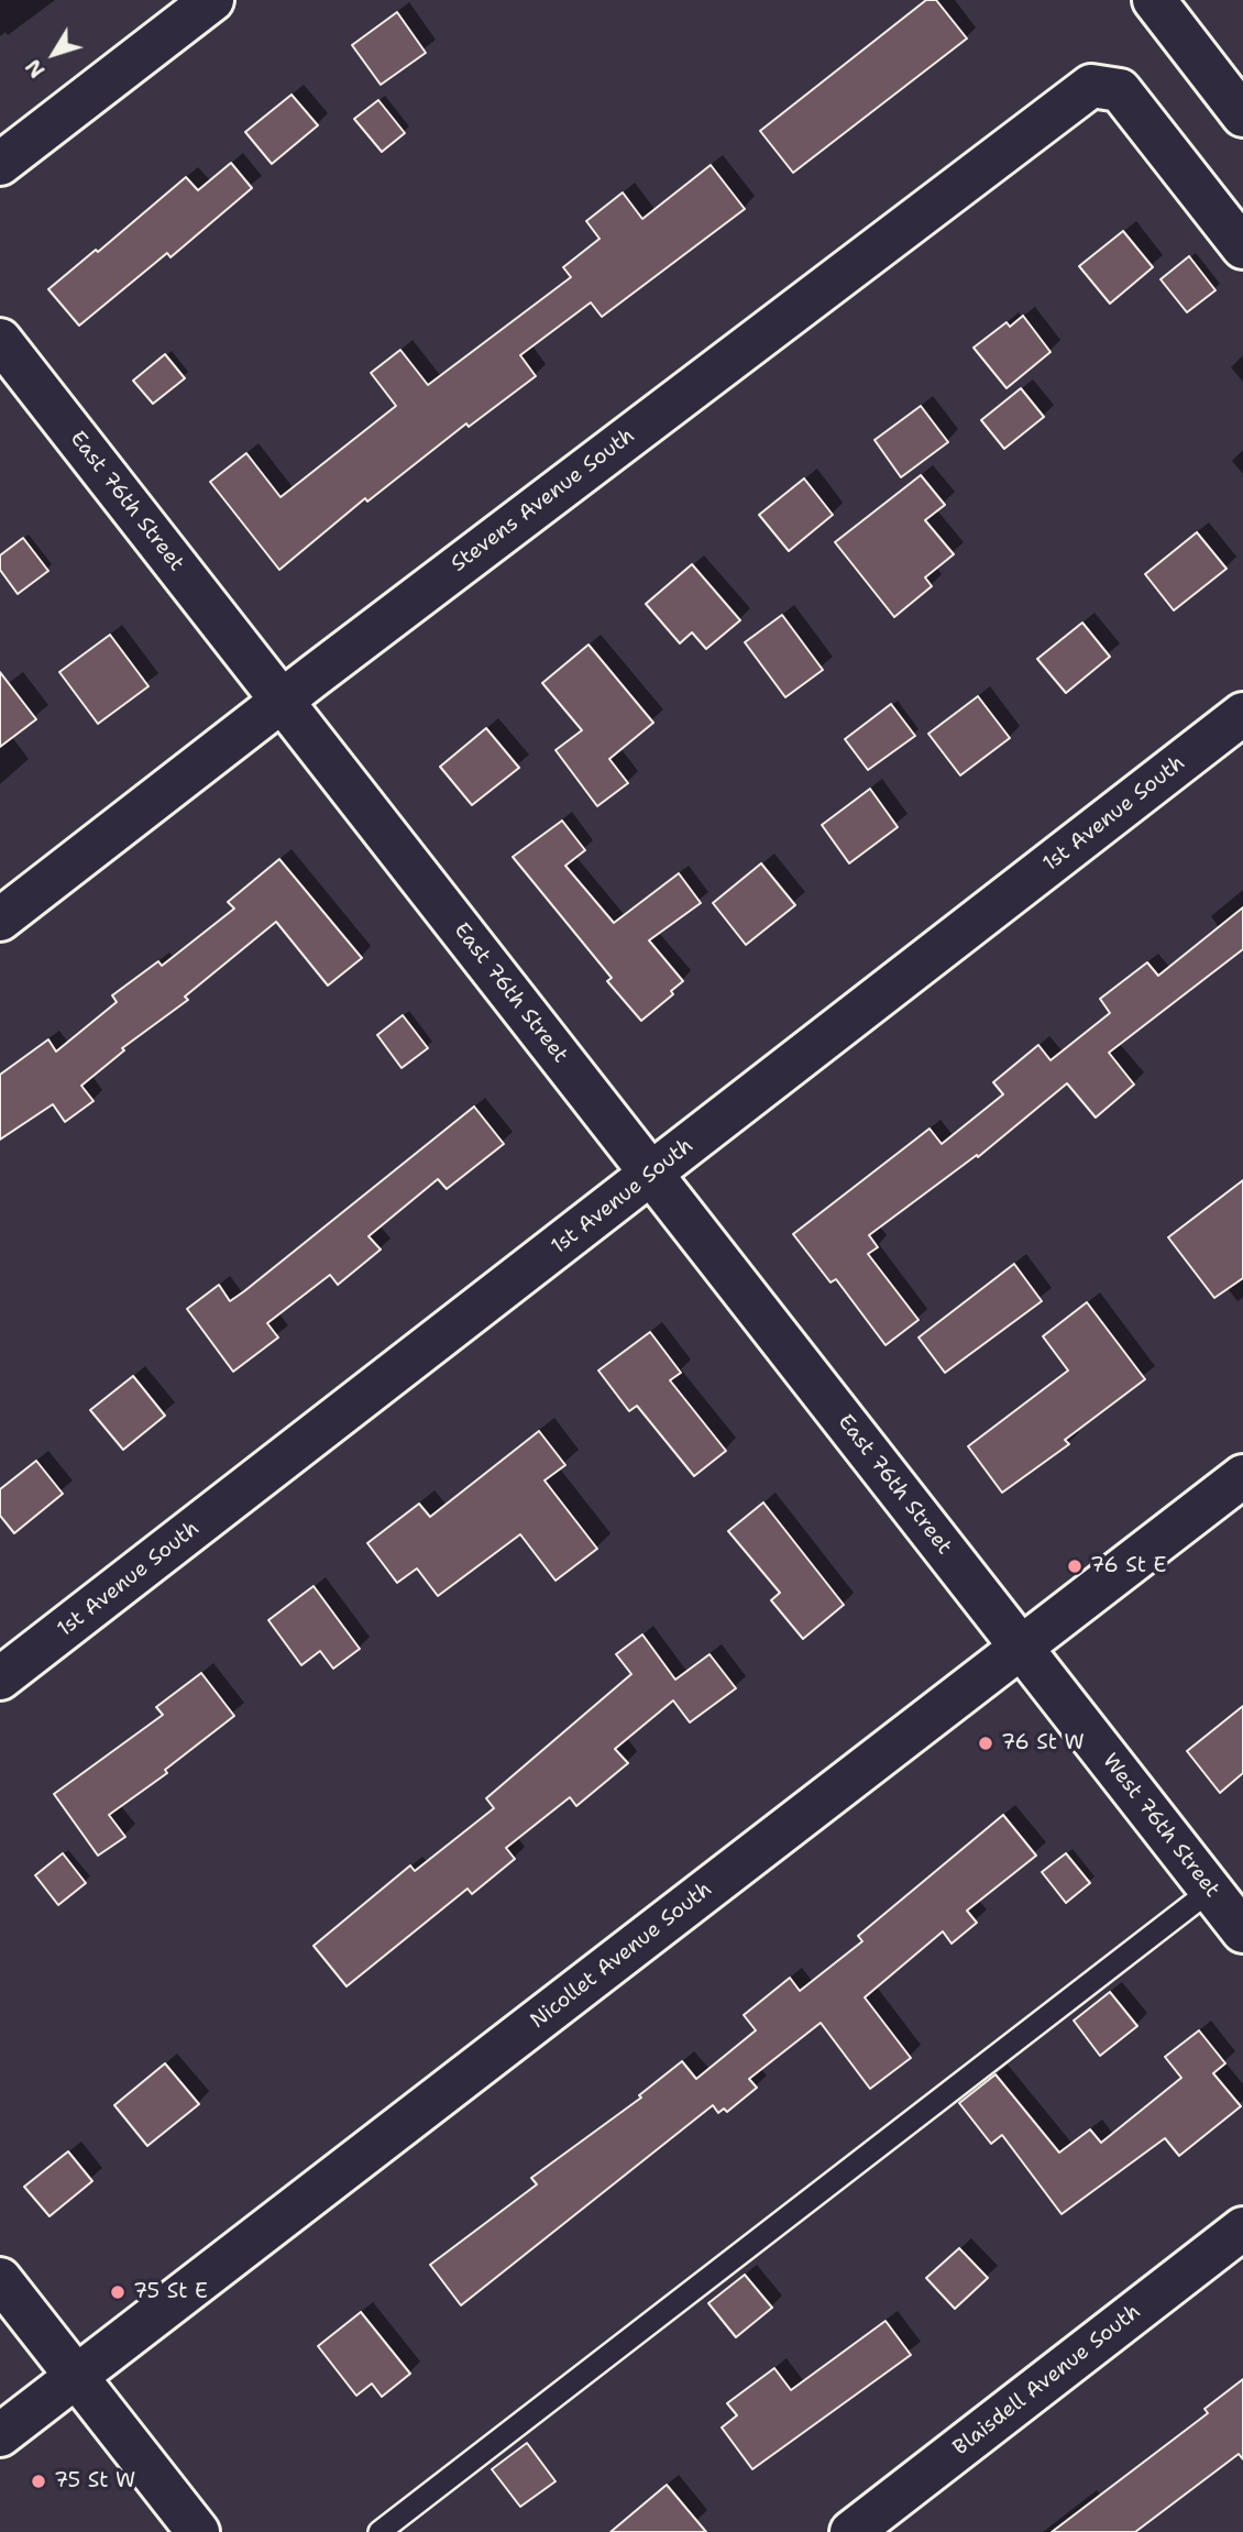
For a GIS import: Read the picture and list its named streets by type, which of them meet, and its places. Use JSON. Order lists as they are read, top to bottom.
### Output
{
  "streets": {
    "street": [
      "Stevens Avenue South",
      "East 76th Street",
      "1st Avenue South",
      "West 76th Street",
      "Nicollet Avenue South",
      "Blaisdell Avenue South"
    ]
  },
  "crossings": [
    ["Stevens Avenue South", "East 76th Street"],
    ["East 76th Street", "1st Avenue South"],
    ["East 76th Street", "West 76th Street"],
    ["East 76th Street", "Nicollet Avenue South"],
    ["West 76th Street", "Nicollet Avenue South"]
  ],
  "places": [
    "76 St E",
    "76 St W",
    "75 St E",
    "75 St W"
  ],
  "north": "bottom left"
}
